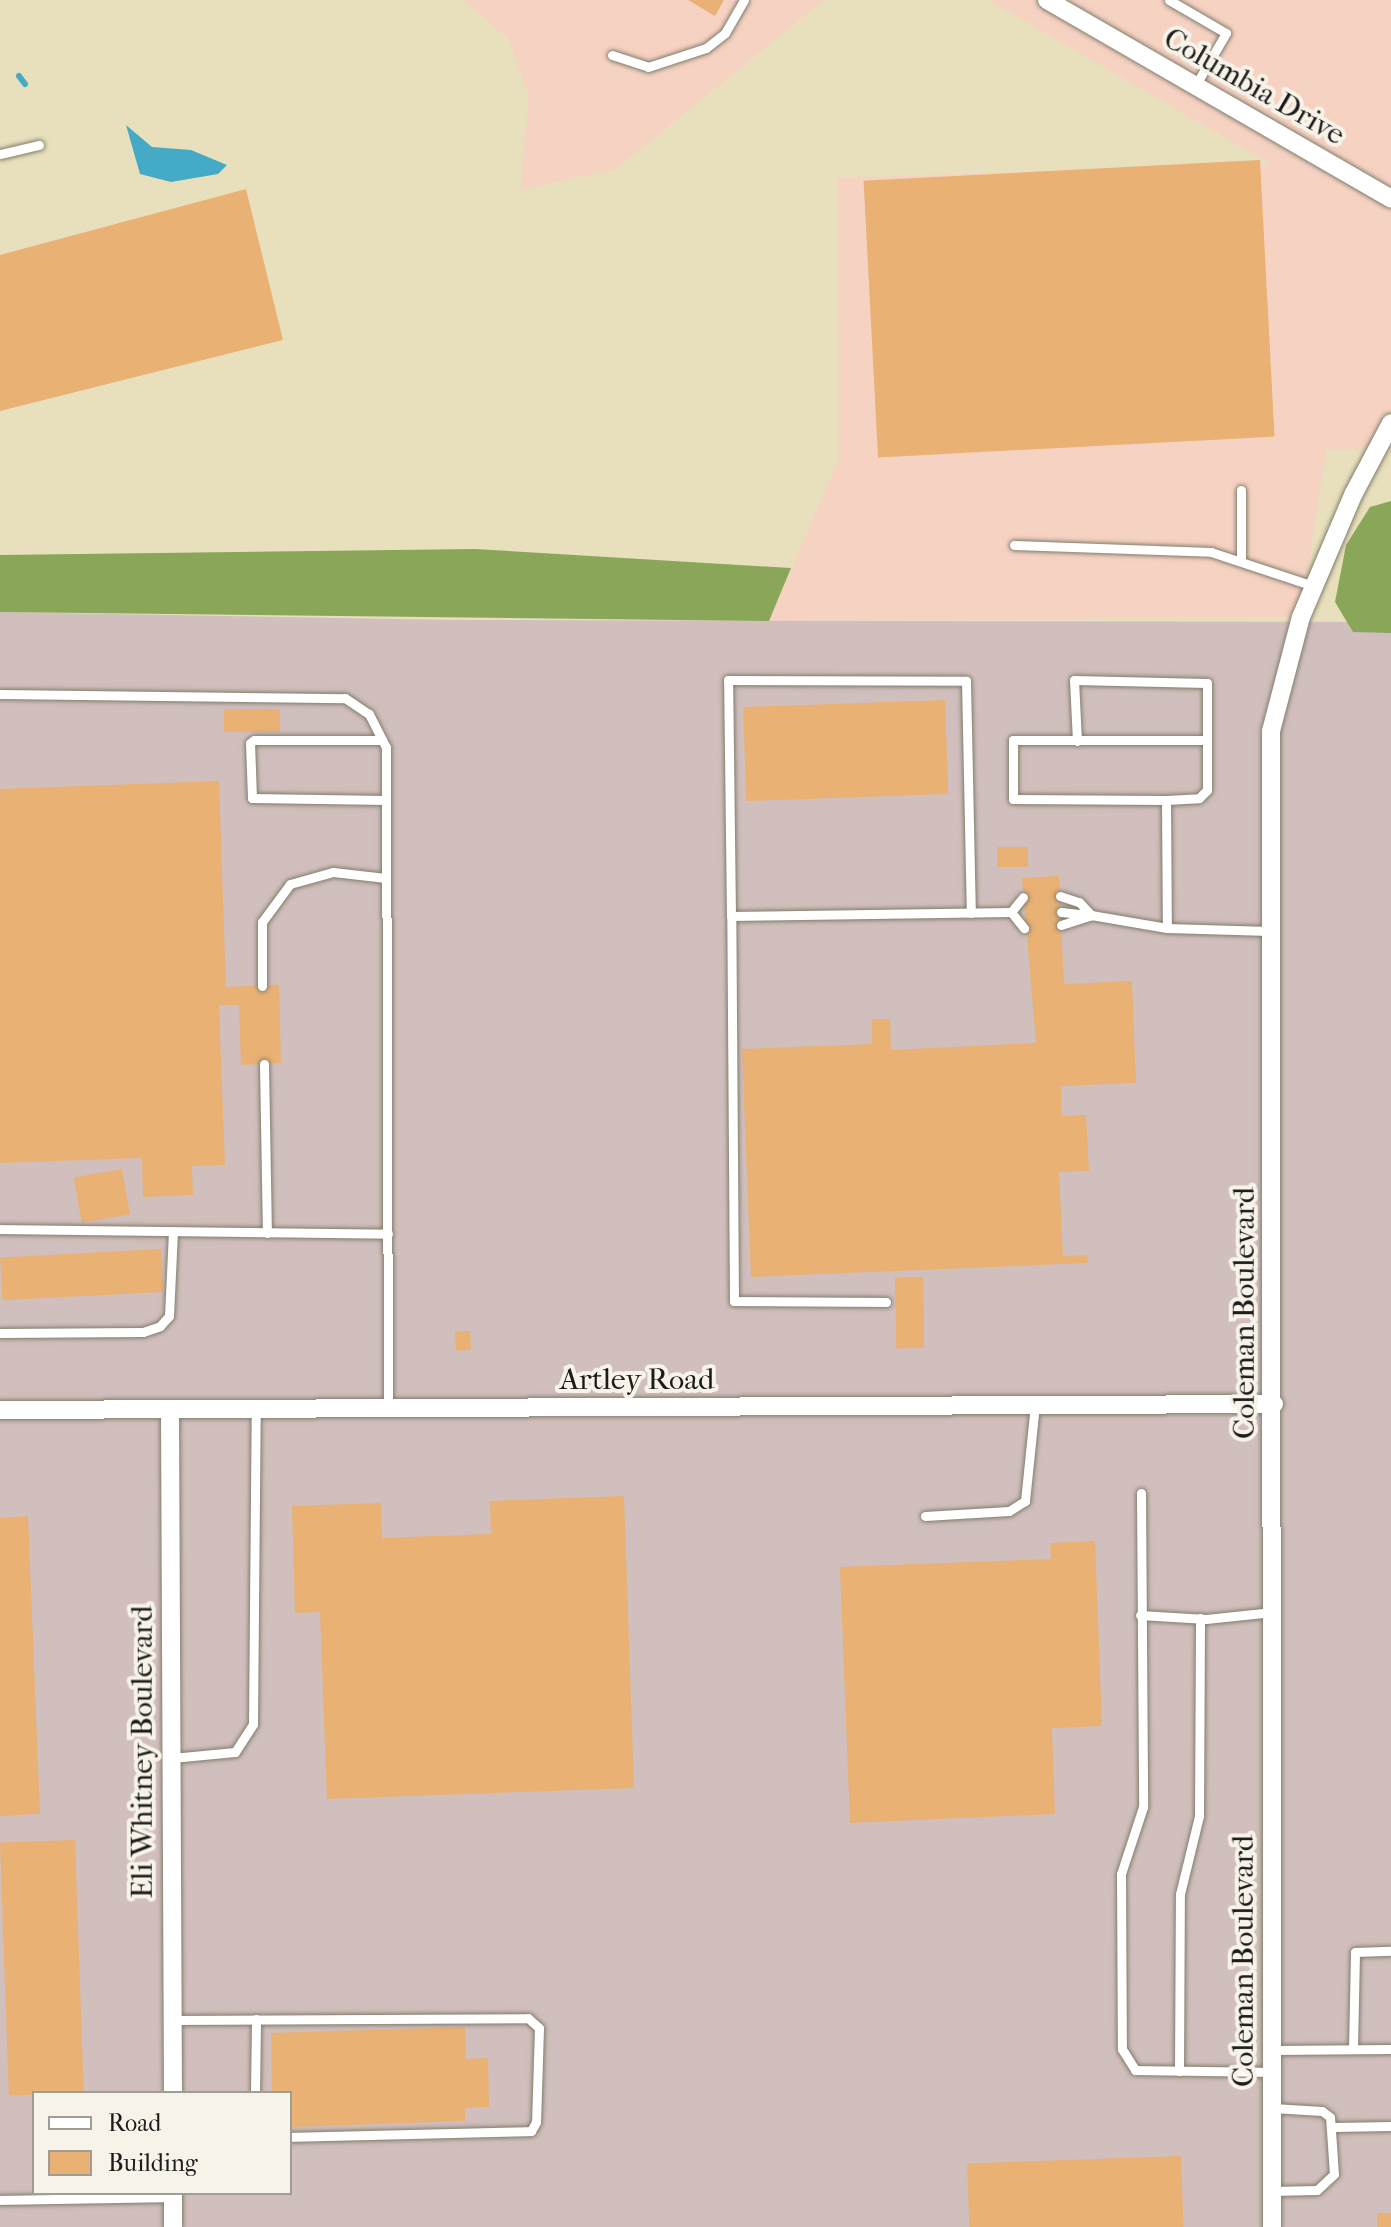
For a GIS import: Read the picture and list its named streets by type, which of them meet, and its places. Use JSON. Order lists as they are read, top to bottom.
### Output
{
  "streets": {
    "street": [
      "Columbia Drive",
      "Coleman Boulevard",
      "Artley Road",
      "Eli Whitney Boulevard"
    ]
  },
  "crossings": [
    ["Coleman Boulevard", "Artley Road"],
    ["Artley Road", "Eli Whitney Boulevard"]
  ],
  "legend": ["Road", "Building"]
}
